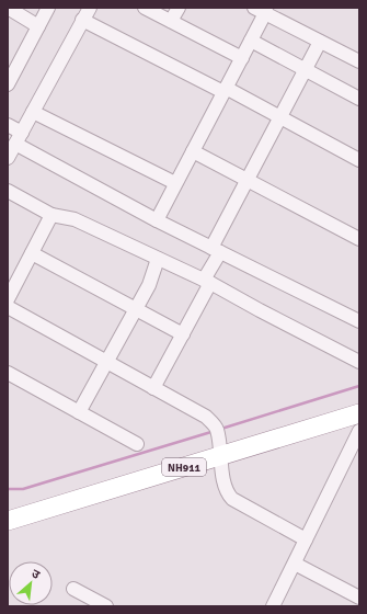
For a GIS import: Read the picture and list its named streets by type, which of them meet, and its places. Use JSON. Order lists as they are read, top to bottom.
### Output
{
  "streets": {
    "highway": ["NH911"]
  },
  "north": "top right"
}
